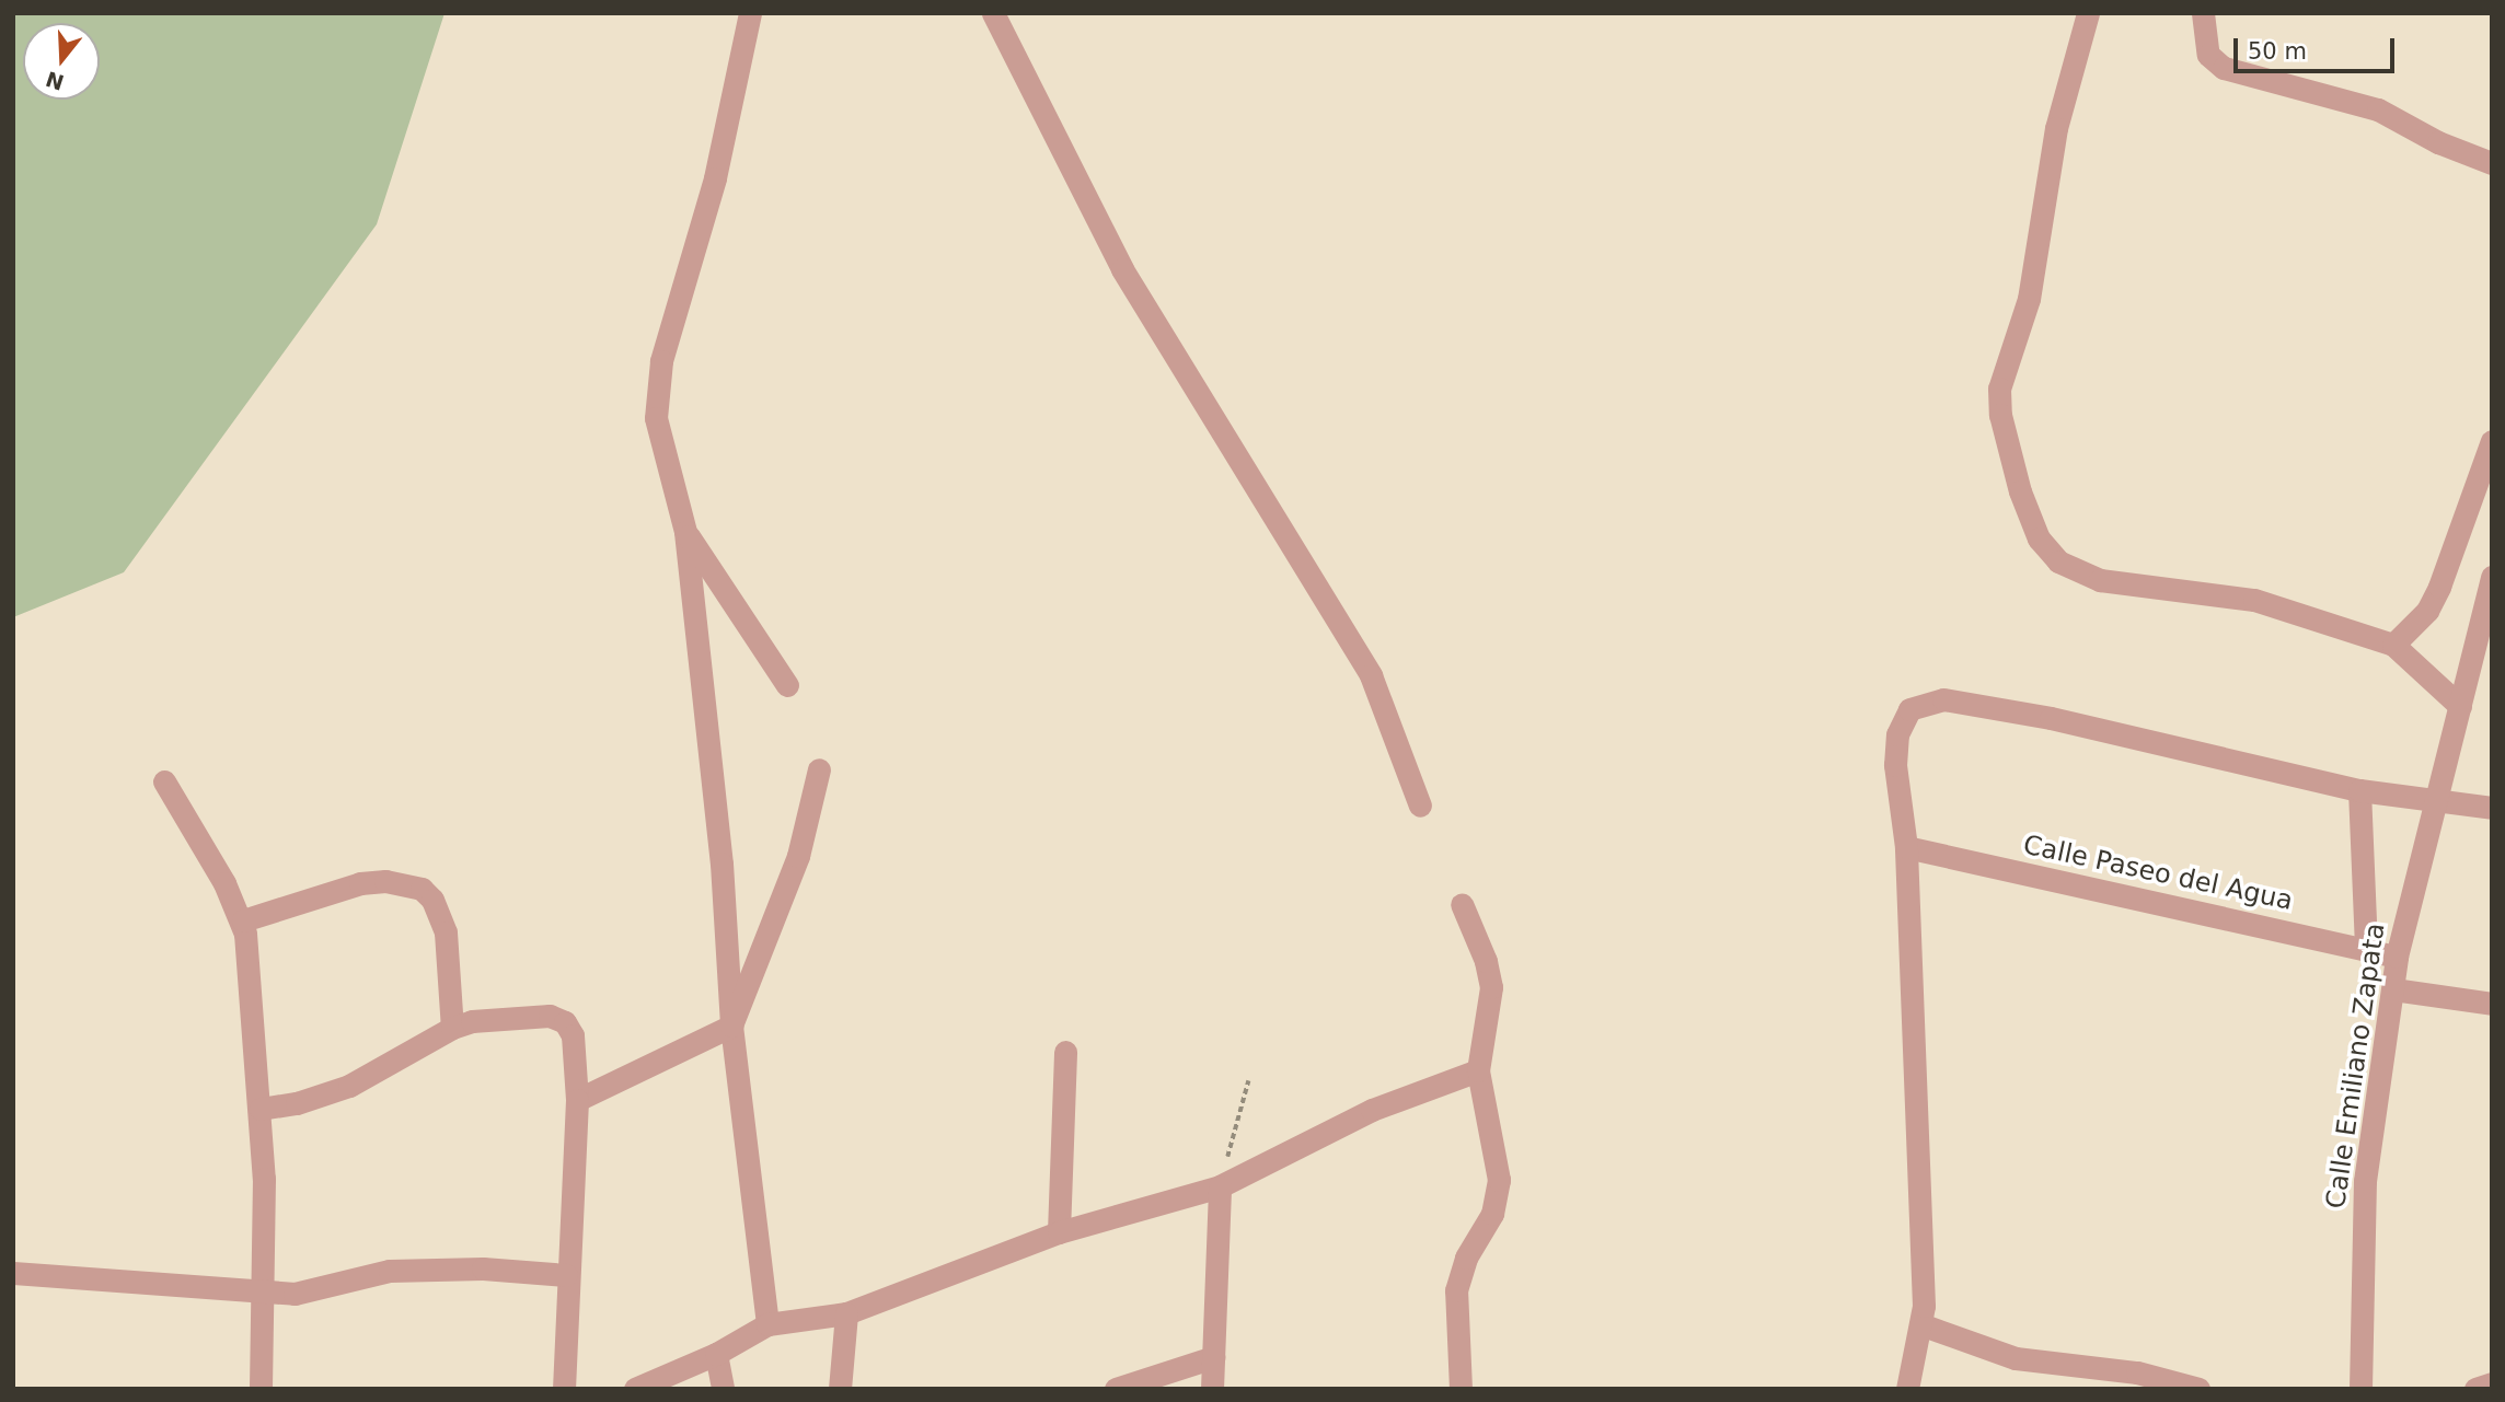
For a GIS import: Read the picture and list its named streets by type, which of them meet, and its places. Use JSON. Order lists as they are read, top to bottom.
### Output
{
  "streets": {
    "street": ["Calle Paseo del Agua", "Calle Emiliano Zapata"]
  },
  "crossings": [
    ["Calle Paseo del Agua", "Calle Emiliano Zapata"]
  ],
  "scale_bar": "50 m",
  "north": "bottom"
}
